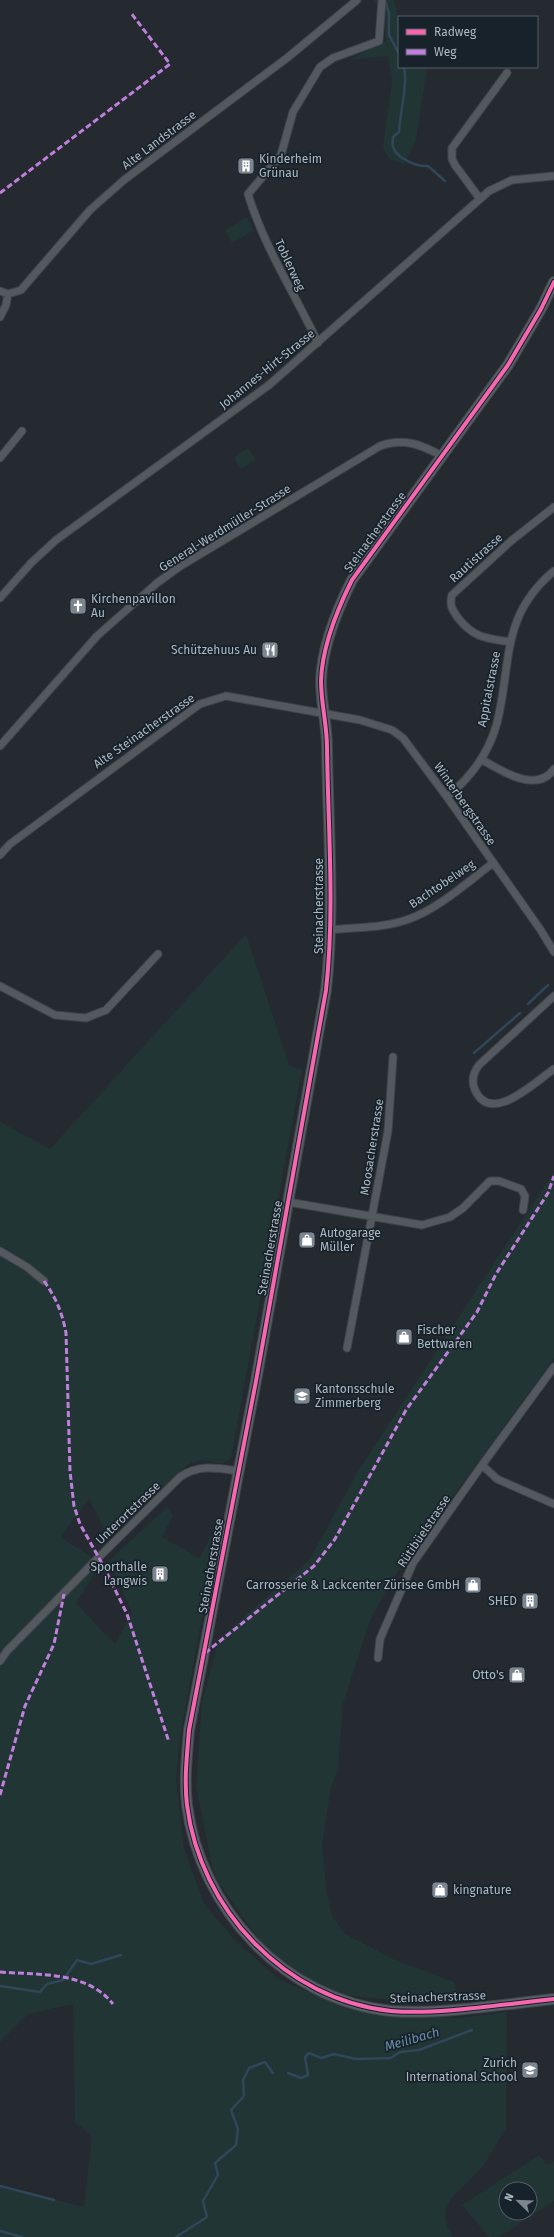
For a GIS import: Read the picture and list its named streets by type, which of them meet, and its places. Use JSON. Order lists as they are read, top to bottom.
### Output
{
  "streets": {
    "street": [
      "Alte Landstrasse",
      "Toblerweg",
      "Johannes-Hirt-Strasse",
      "General-Werdmüller-Strasse",
      "Steinacherstrasse",
      "Rautistrasse",
      "Appitalstrasse",
      "Alte Steinacherstrasse",
      "Winterbergstrasse",
      "Bachtobelweg",
      "Moosacherstrasse",
      "Unterortstrasse",
      "Rütibüelstrasse"
    ]
  },
  "crossings": [
    ["Toblerweg", "Johannes-Hirt-Strasse"],
    ["General-Werdmüller-Strasse", "Steinacherstrasse"],
    ["Steinacherstrasse", "Alte Steinacherstrasse"],
    ["Steinacherstrasse", "Winterbergstrasse"],
    ["Steinacherstrasse", "Bachtobelweg"],
    ["Steinacherstrasse", "Unterortstrasse"],
    ["Rautistrasse", "Appitalstrasse"],
    ["Appitalstrasse", "Winterbergstrasse"],
    ["Alte Steinacherstrasse", "Winterbergstrasse"],
    ["Winterbergstrasse", "Bachtobelweg"]
  ],
  "water": ["Meilibach"],
  "places": {
    "building": ["Kinderheim Grünau", "Sporthalle Langwis", "SHED"],
    "church": ["Kirchenpavillon Au"],
    "restaurant": ["Schützehuus Au"],
    "shop": [
      "Autogarage Müller",
      "Fischer Bettwaren",
      "Carrosserie & Lackcenter Zürisee GmbH",
      "Otto's",
      "kingnature"
    ],
    "school or university": ["Kantonsschule Zimmerberg", "Zurich International School"]
  },
  "legend": ["Radweg", "Weg"],
  "north": "top left"
}
